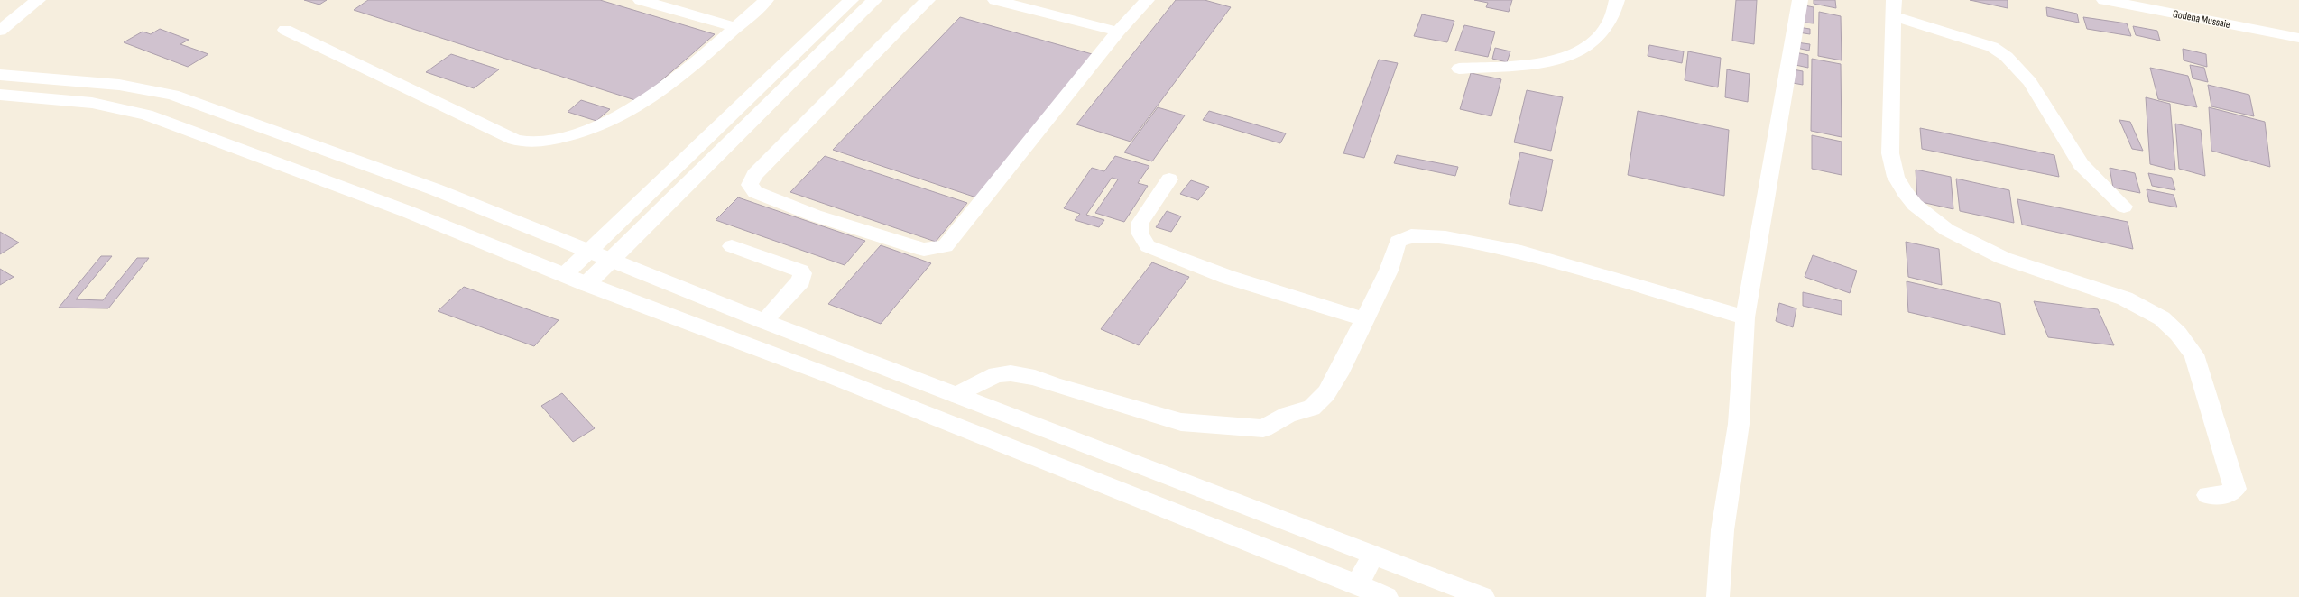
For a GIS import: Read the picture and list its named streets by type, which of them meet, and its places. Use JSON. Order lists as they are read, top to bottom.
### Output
{
  "streets": {
    "main road": ["Godena Mussaie"]
  }
}
